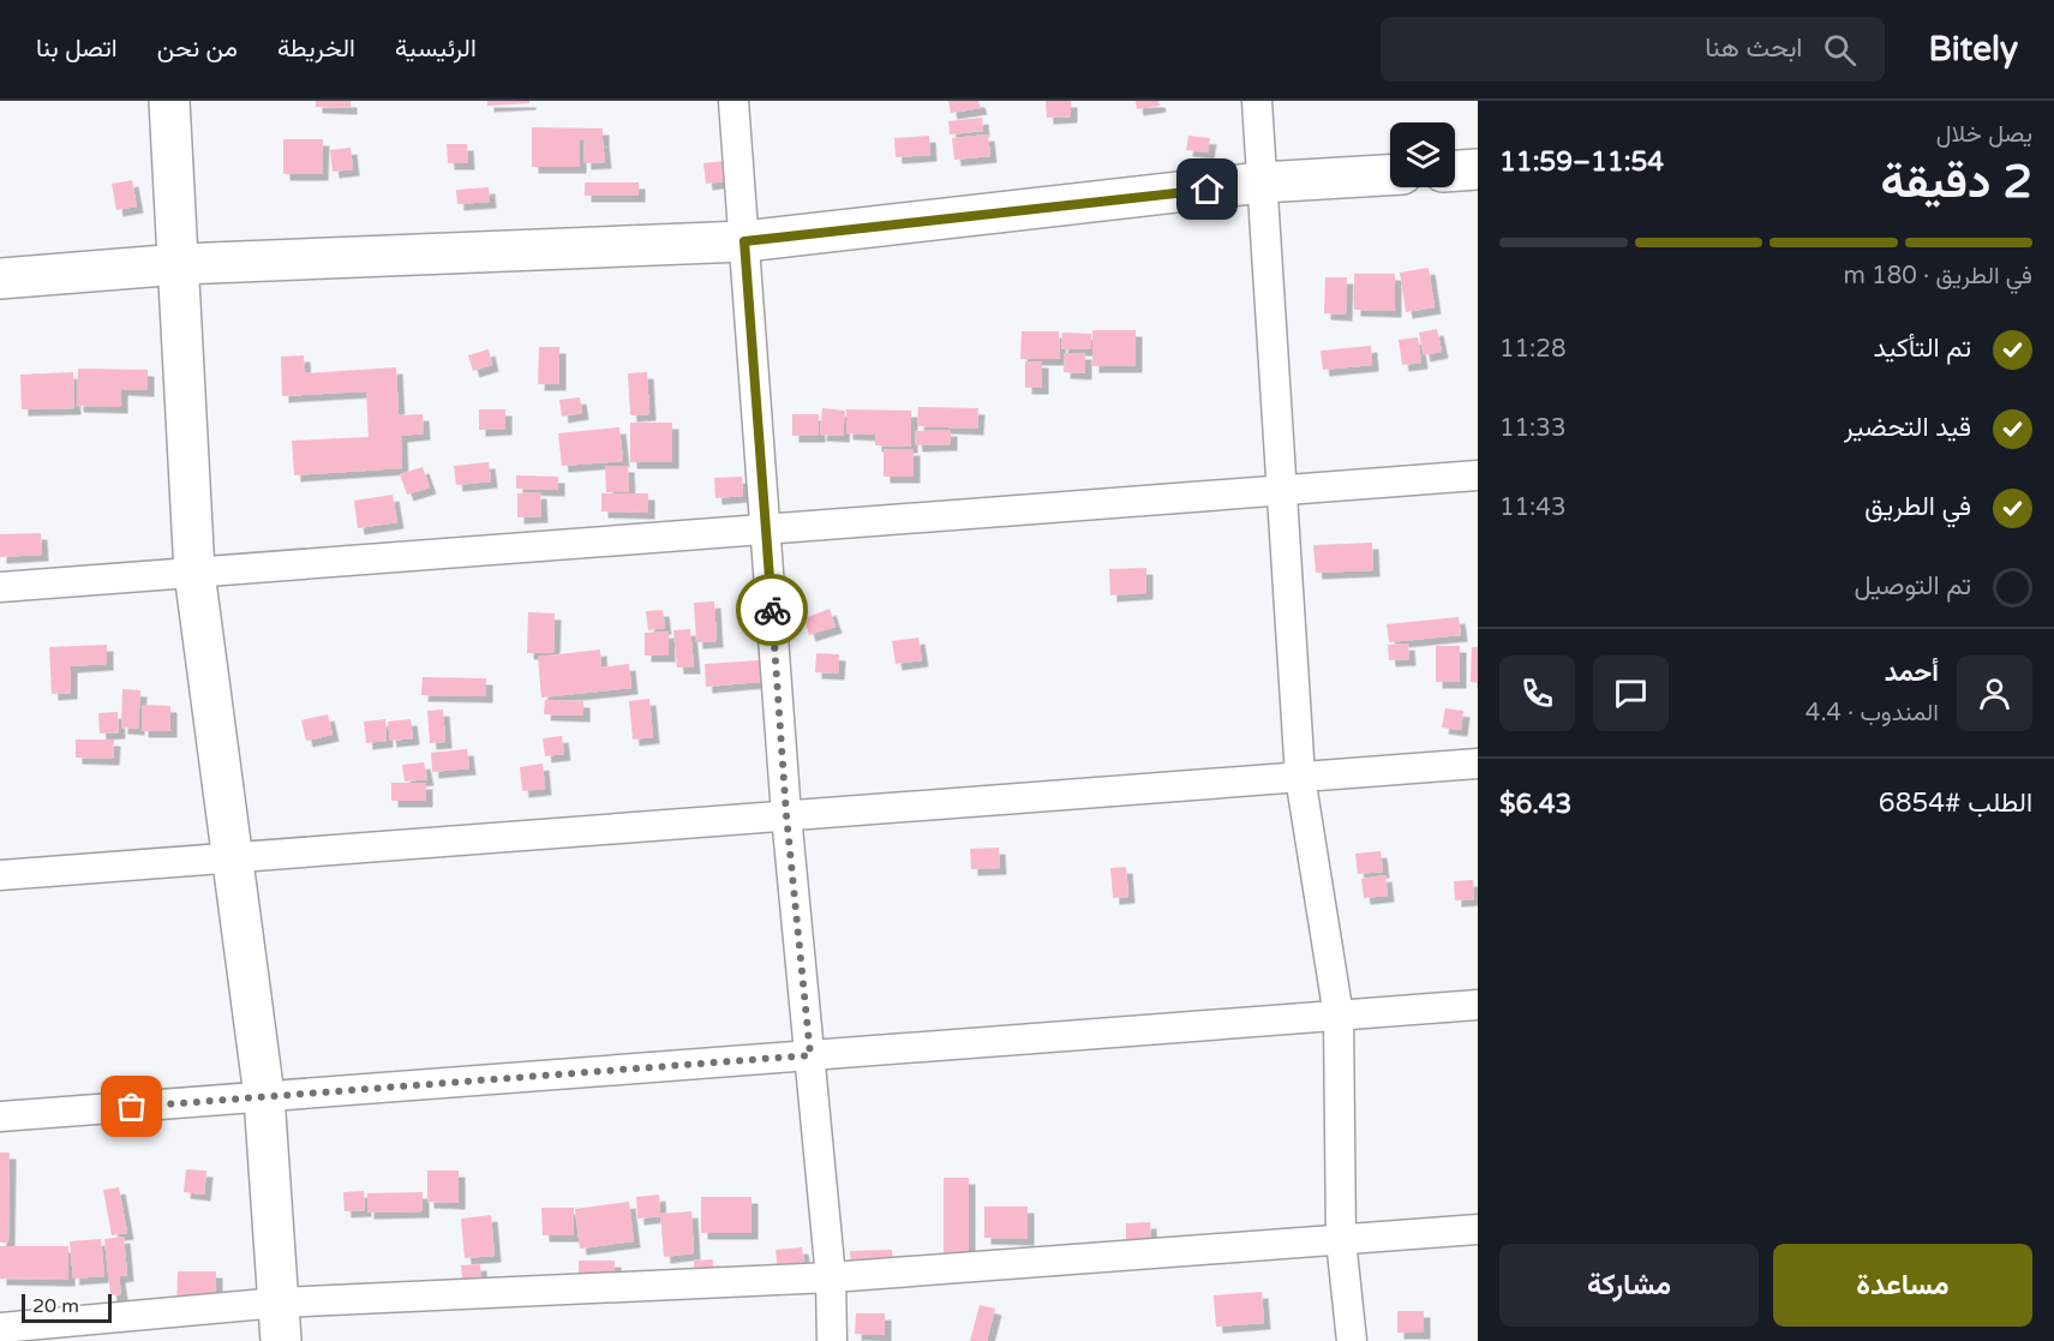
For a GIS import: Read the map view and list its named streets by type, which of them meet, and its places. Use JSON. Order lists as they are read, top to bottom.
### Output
{
  "scale_bar": "20 m",
  "page": {
    "header": "Bitely",
    "search": "ابحث هنا",
    "nav": [
      "الرئيسية",
      "الخريطة",
      "من نحن",
      "اتصل بنا"
    ],
    "heading": ["2 دقيقة", "يصل خلال", "11:54–11:59"],
    "panel": [
      "أحمد",
      "المندوب · 4.4",
      "الطلب #6854",
      "$6.43"
    ],
    "bar": "في الطريق · 180 m",
    "list": [
      ["تم التأكيد", "11:28"],
      ["قيد التحضير", "11:33"],
      ["في الطريق", "11:43"],
      "تم التوصيل"
    ],
    "buttons": ["مساعدة", "مشاركة"],
    "scale": "20 m"
  }
}
